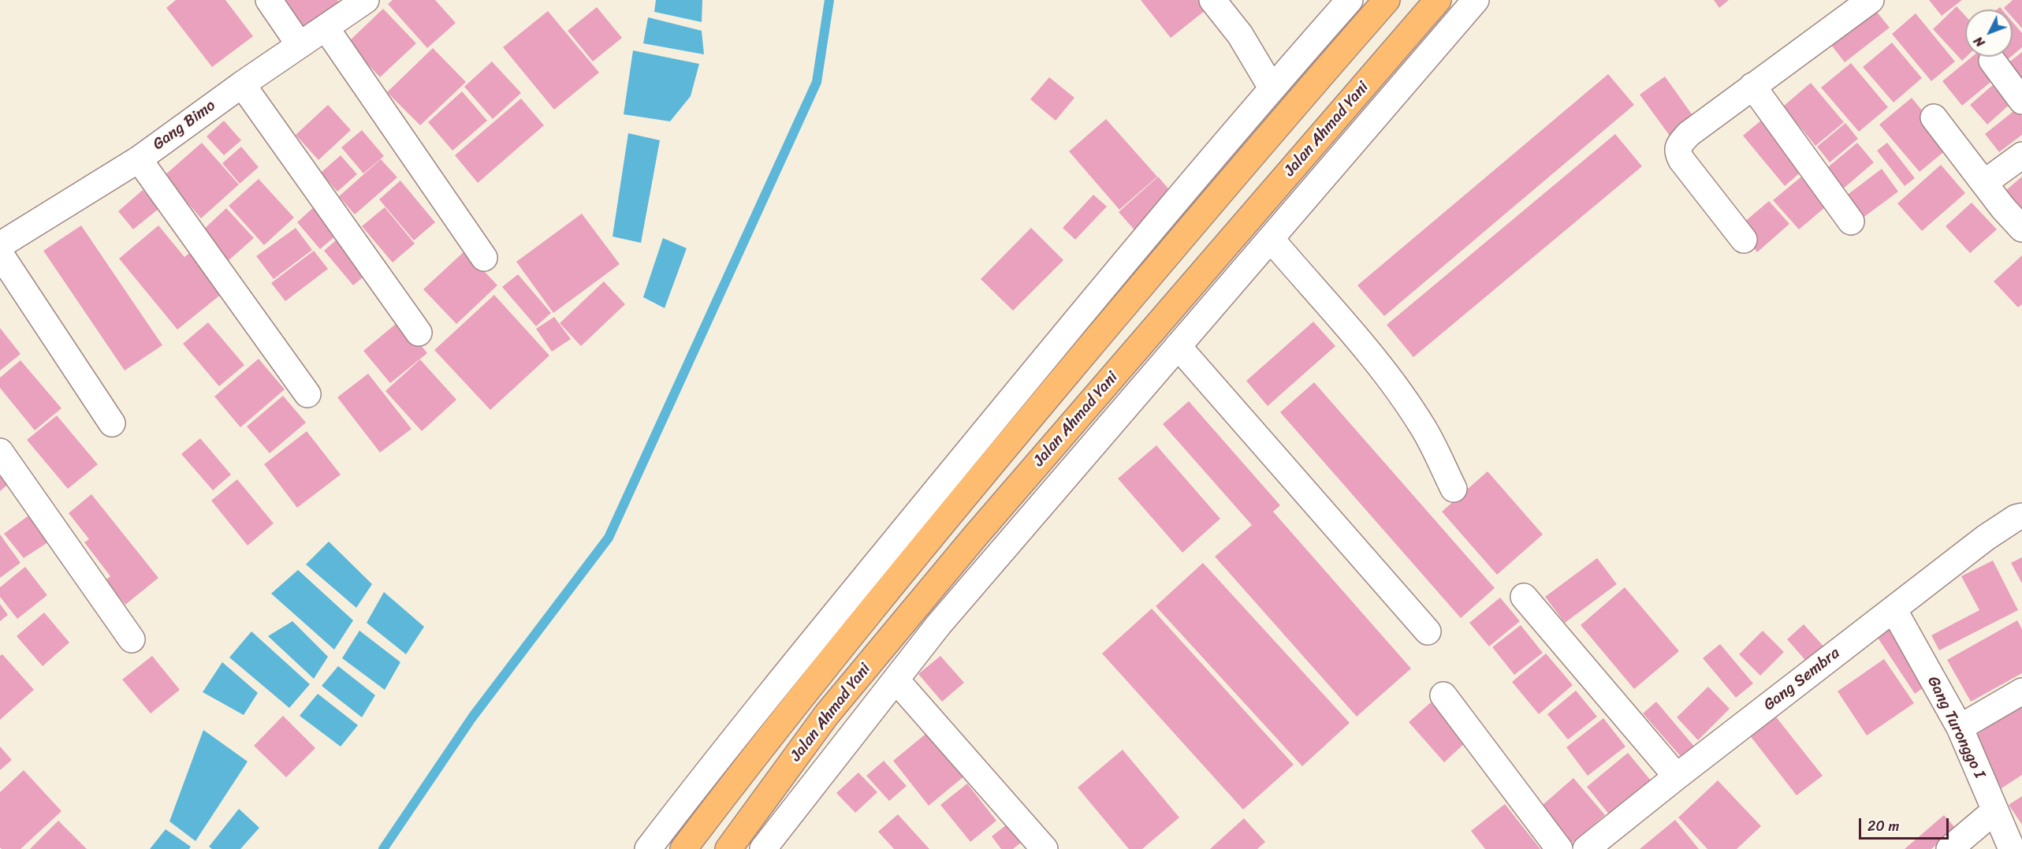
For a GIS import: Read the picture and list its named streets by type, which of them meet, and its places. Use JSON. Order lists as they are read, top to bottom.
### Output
{
  "streets": {
    "highway": ["Jalan Ahmad Yani"],
    "street": ["Gang Bimo", "Gang Sembra", "Gang Turonggo I"]
  },
  "crossings": [
    ["Gang Sembra", "Gang Turonggo I"]
  ],
  "scale_bar": "20 m",
  "north": "bottom left"
}
